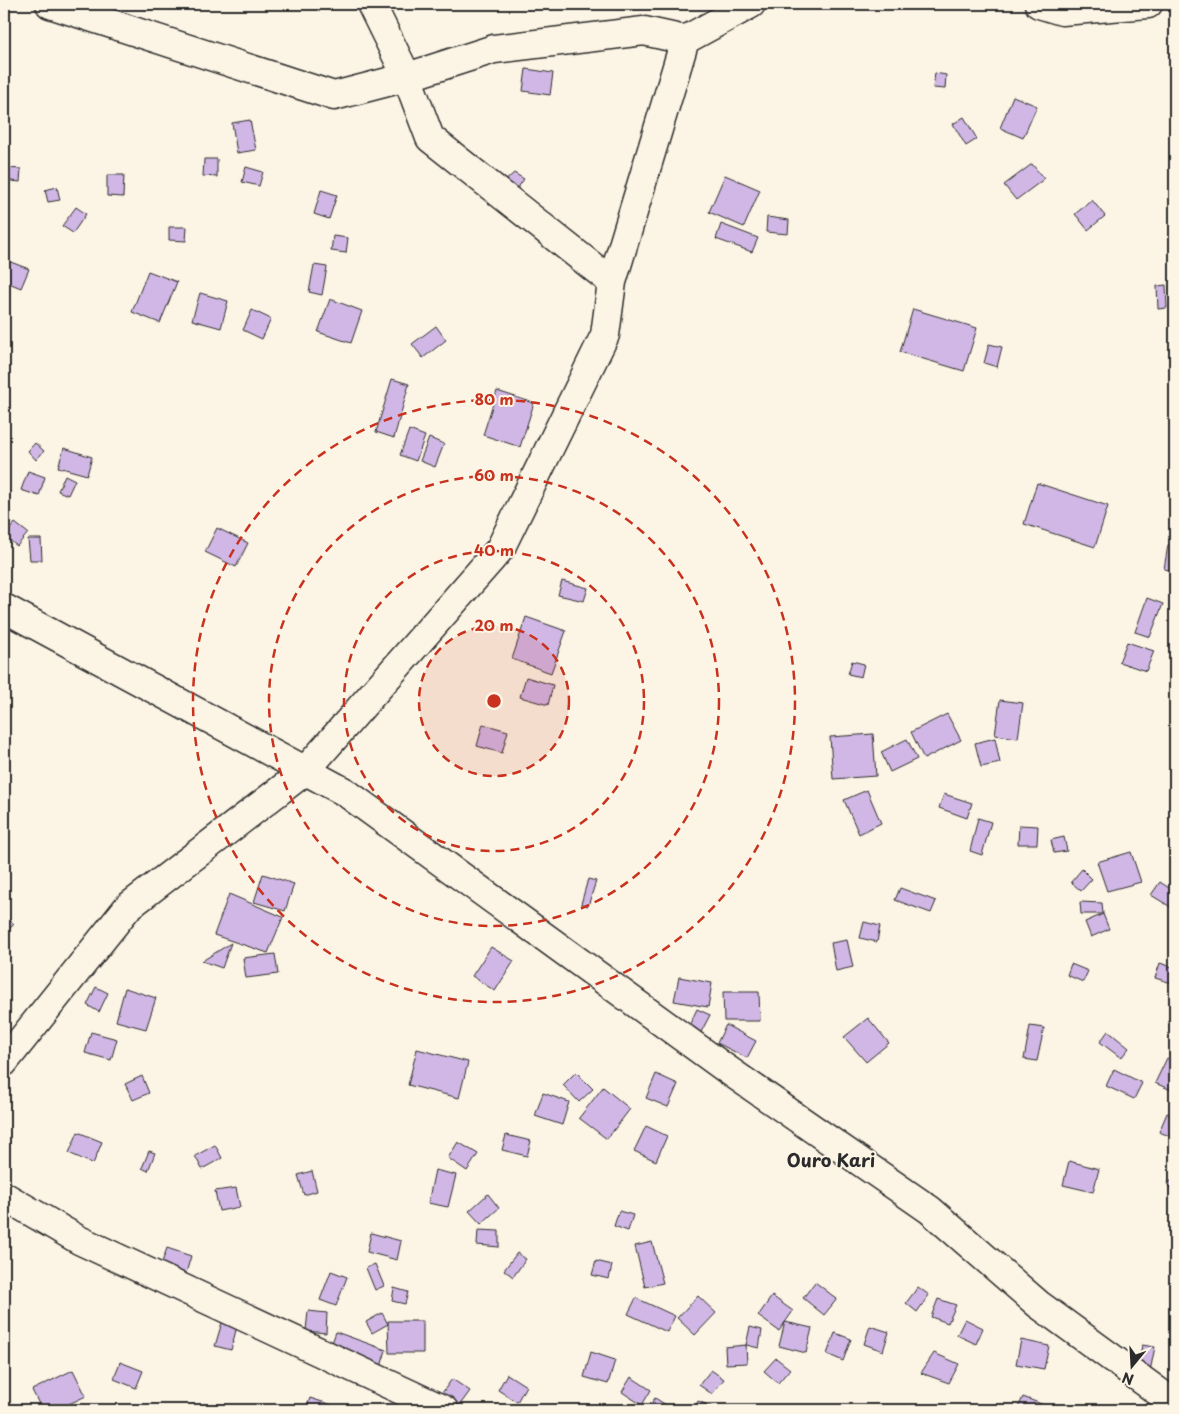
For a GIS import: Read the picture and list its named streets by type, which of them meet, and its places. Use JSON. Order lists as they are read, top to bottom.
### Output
{
  "districts": ["Ouro Kari"],
  "north": "bottom",
  "rings": [
    "80 m",
    "60 m",
    "40 m",
    "20 m"
  ]
}
